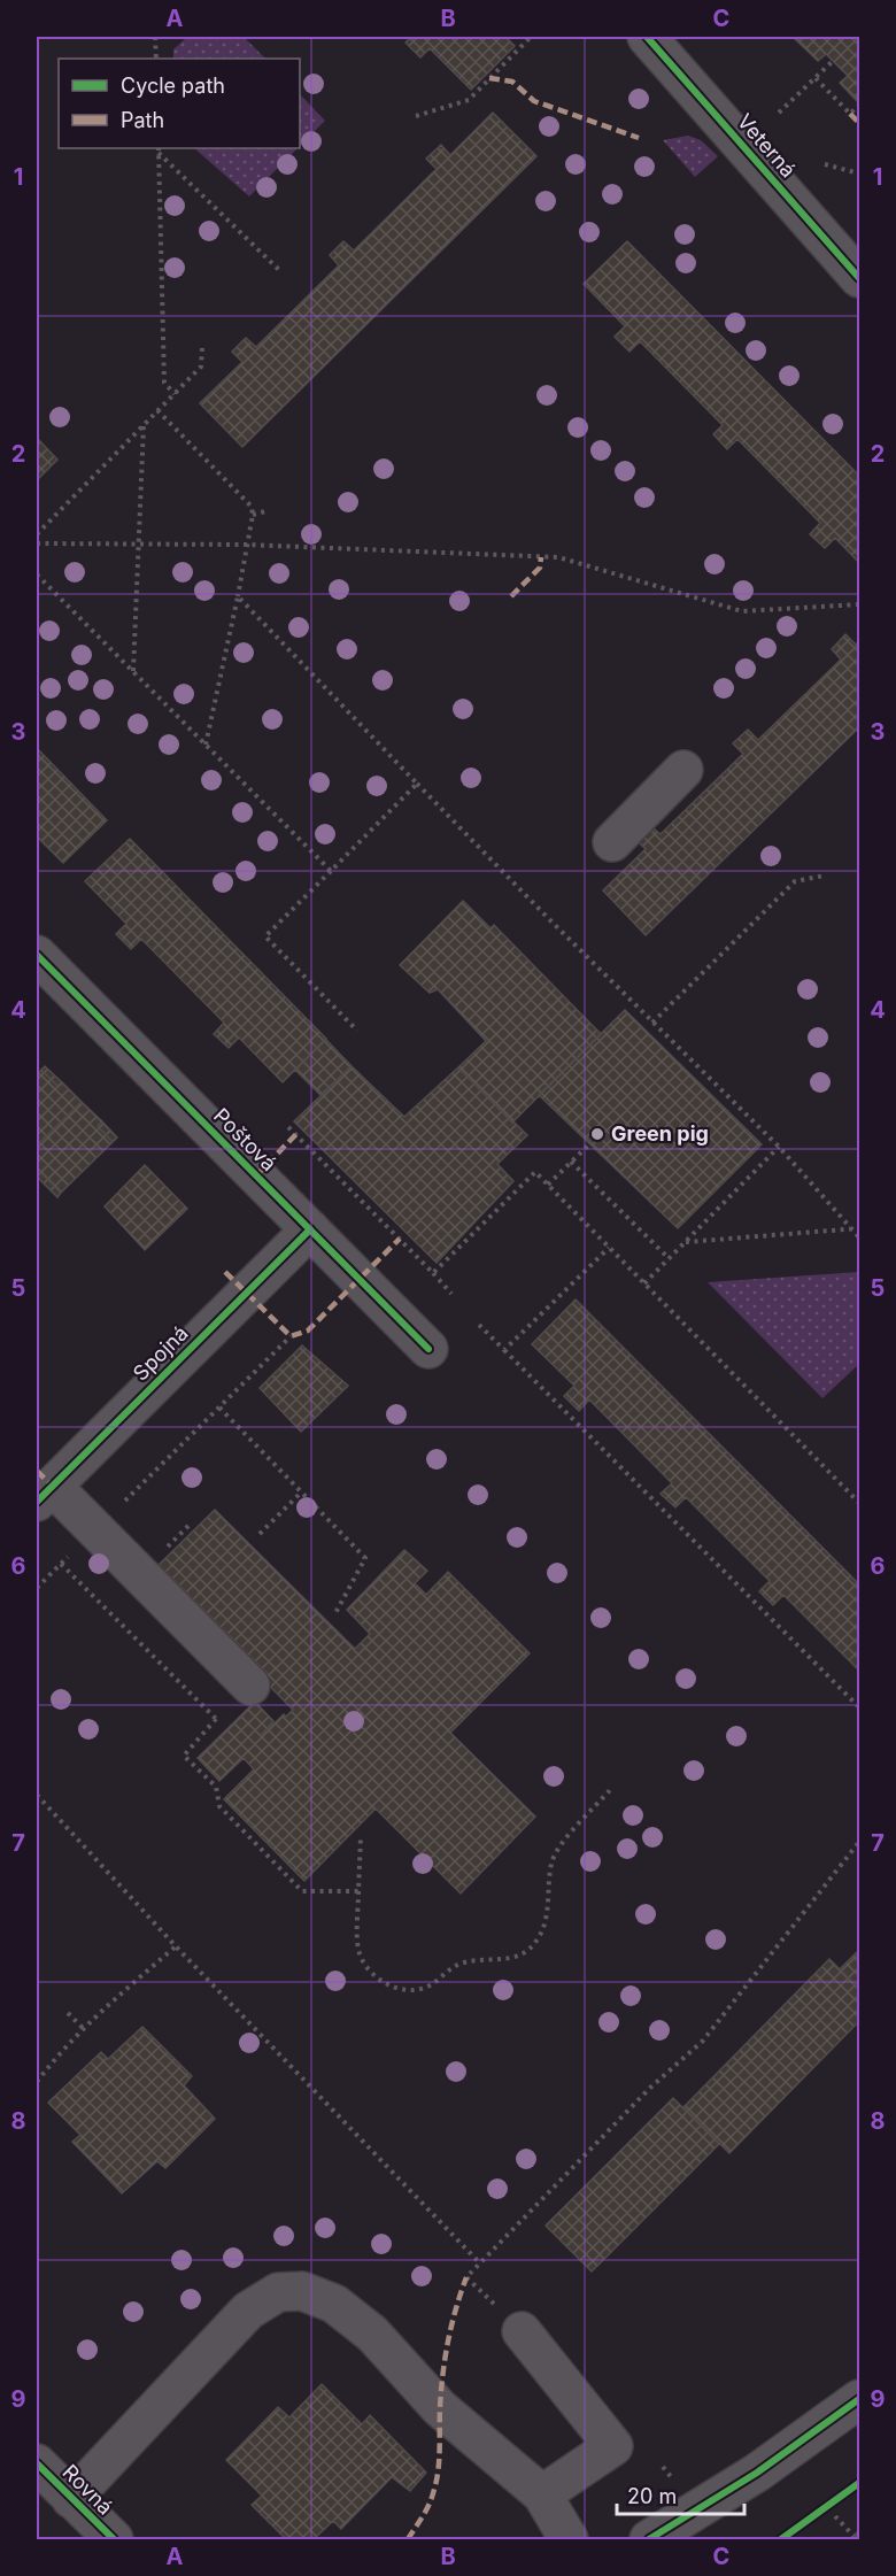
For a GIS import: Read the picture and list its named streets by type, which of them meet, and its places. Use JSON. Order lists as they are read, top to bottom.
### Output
{
  "streets": {
    "street": [
      "Veterná",
      "Poštová",
      "Spojná",
      "Rovná"
    ]
  },
  "crossings": [
    ["Poštová", "Spojná"]
  ],
  "places": ["Green pig"],
  "legend": ["Cycle path", "Path"],
  "scale_bar": "20 m",
  "grid": {
    "columns": ["A", "B", "C"],
    "rows": [
      "1",
      "2",
      "3",
      "4",
      "5",
      "6",
      "7",
      "8",
      "9"
    ]
  }
}
